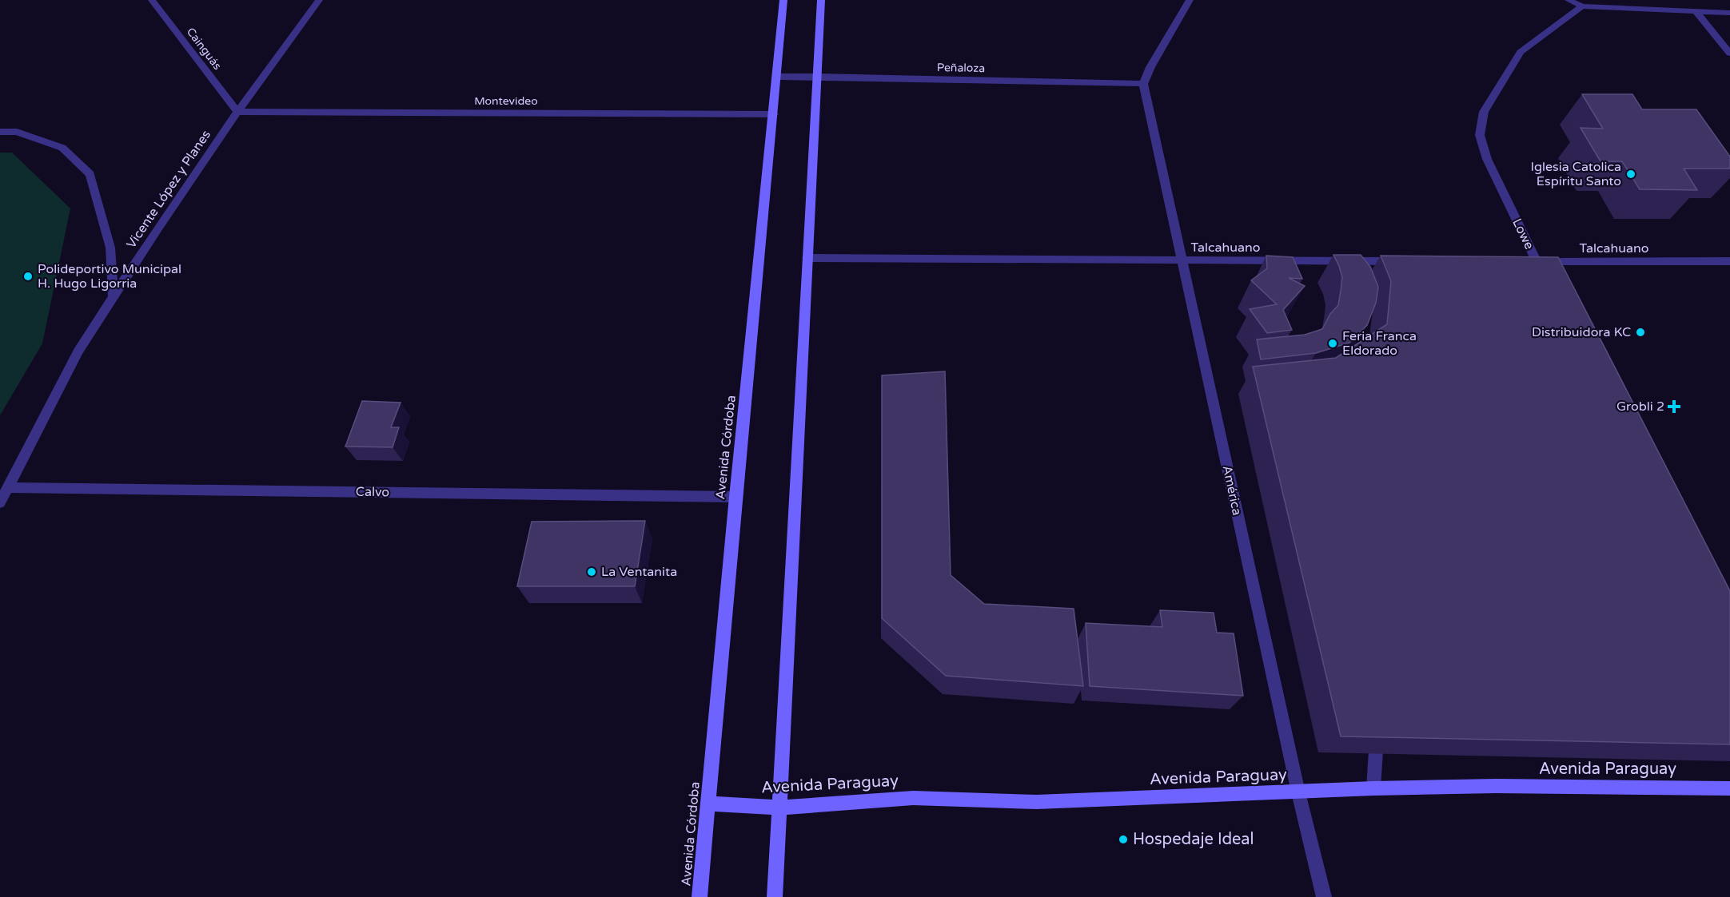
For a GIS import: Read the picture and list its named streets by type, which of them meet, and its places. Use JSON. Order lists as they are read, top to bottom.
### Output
{
  "streets": {
    "main road": ["Avenida Córdoba", "Avenida Paraguay"],
    "street": [
      "Cainguás",
      "Peñaloza",
      "Montevideo",
      "Vicente López y Planes",
      "Lowe",
      "Talcahuano",
      "América",
      "Calvo"
    ]
  },
  "crossings": [
    ["Cainguás", "Montevideo"],
    ["Cainguás", "Vicente López y Planes"],
    ["Peñaloza", "Avenida Córdoba"],
    ["Peñaloza", "América"],
    ["Montevideo", "Vicente López y Planes"],
    ["Montevideo", "Avenida Córdoba"],
    ["Vicente López y Planes", "Calvo"],
    ["Lowe", "Talcahuano"],
    ["Talcahuano", "América"],
    ["Avenida Córdoba", "Calvo"],
    ["Avenida Córdoba", "Avenida Paraguay"],
    ["América", "Avenida Paraguay"]
  ],
  "places": {
    "other": [
      "Iglesia Catolica Espíritu Santo",
      "Polideportivo Municipal H. Hugo Ligorria",
      "Distribuidora KC",
      "Feria Franca Eldorado",
      "La Ventanita",
      "Hospedaje Ideal"
    ],
    "health": ["Grobli 2"]
  }
}
